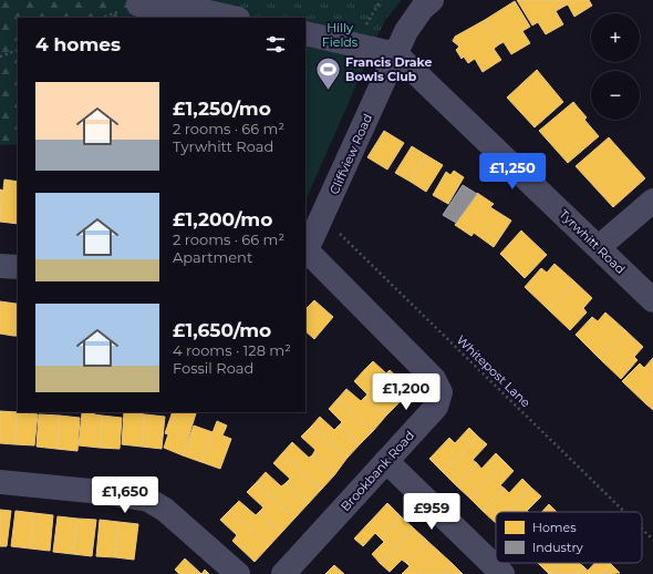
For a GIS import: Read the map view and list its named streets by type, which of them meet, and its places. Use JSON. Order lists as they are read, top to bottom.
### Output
{
  "streets": {
    "street": ["Cliffview Road", "Tyrwhitt Road", "Brookbank Road"],
    "path": ["Whitepost Lane"]
  },
  "crossings": [
    ["Cliffview Road", "Tyrwhitt Road"],
    ["Cliffview Road", "Whitepost Lane"],
    ["Cliffview Road", "Brookbank Road"]
  ],
  "parks": ["Hilly Fields"],
  "places": {
    "sports": ["Francis Drake Bowls Club"]
  },
  "legend": ["Homes", "Industry"],
  "page": {
    "map_buttons": ["+", "−"],
    "heading": "4 homes",
    "list": [
      {
        "name": "£1,250/mo",
        "note": "2 rooms · 66 m² · Tyrwhitt Road"
      },
      {
        "name": "£1,200/mo",
        "note": "2 rooms · 66 m² · Apartment"
      },
      {
        "name": "£1,650/mo",
        "note": "4 rooms · 128 m² · Fossil Road"
      }
    ],
    "price": [
      "£1,250",
      "£1,200",
      "£1,650",
      "£959"
    ]
  }
}
